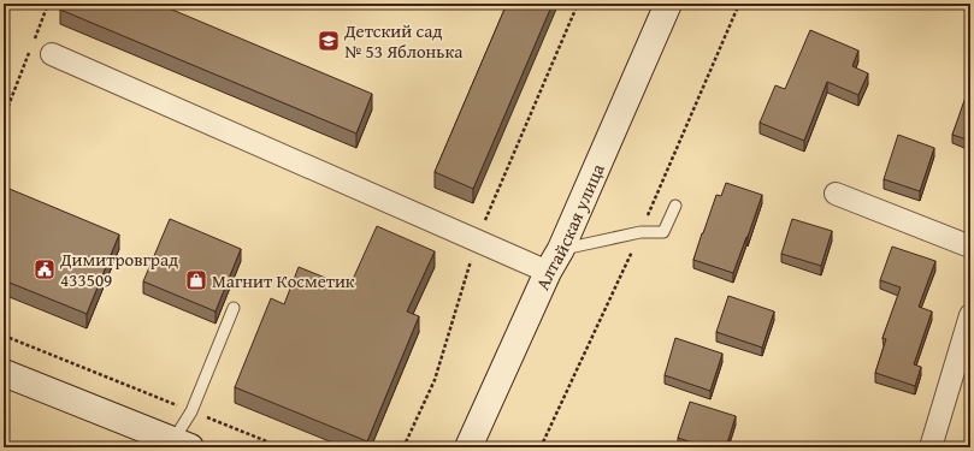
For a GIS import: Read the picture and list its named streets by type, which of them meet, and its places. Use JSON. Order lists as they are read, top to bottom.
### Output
{
  "streets": {
    "main road": ["Алтайская улица"]
  },
  "places": {
    "school or university": ["Детский сад № 53 Яблонька"],
    "public building": ["Димитровград 433509"],
    "shop": ["Магнит Косметик"]
  }
}
